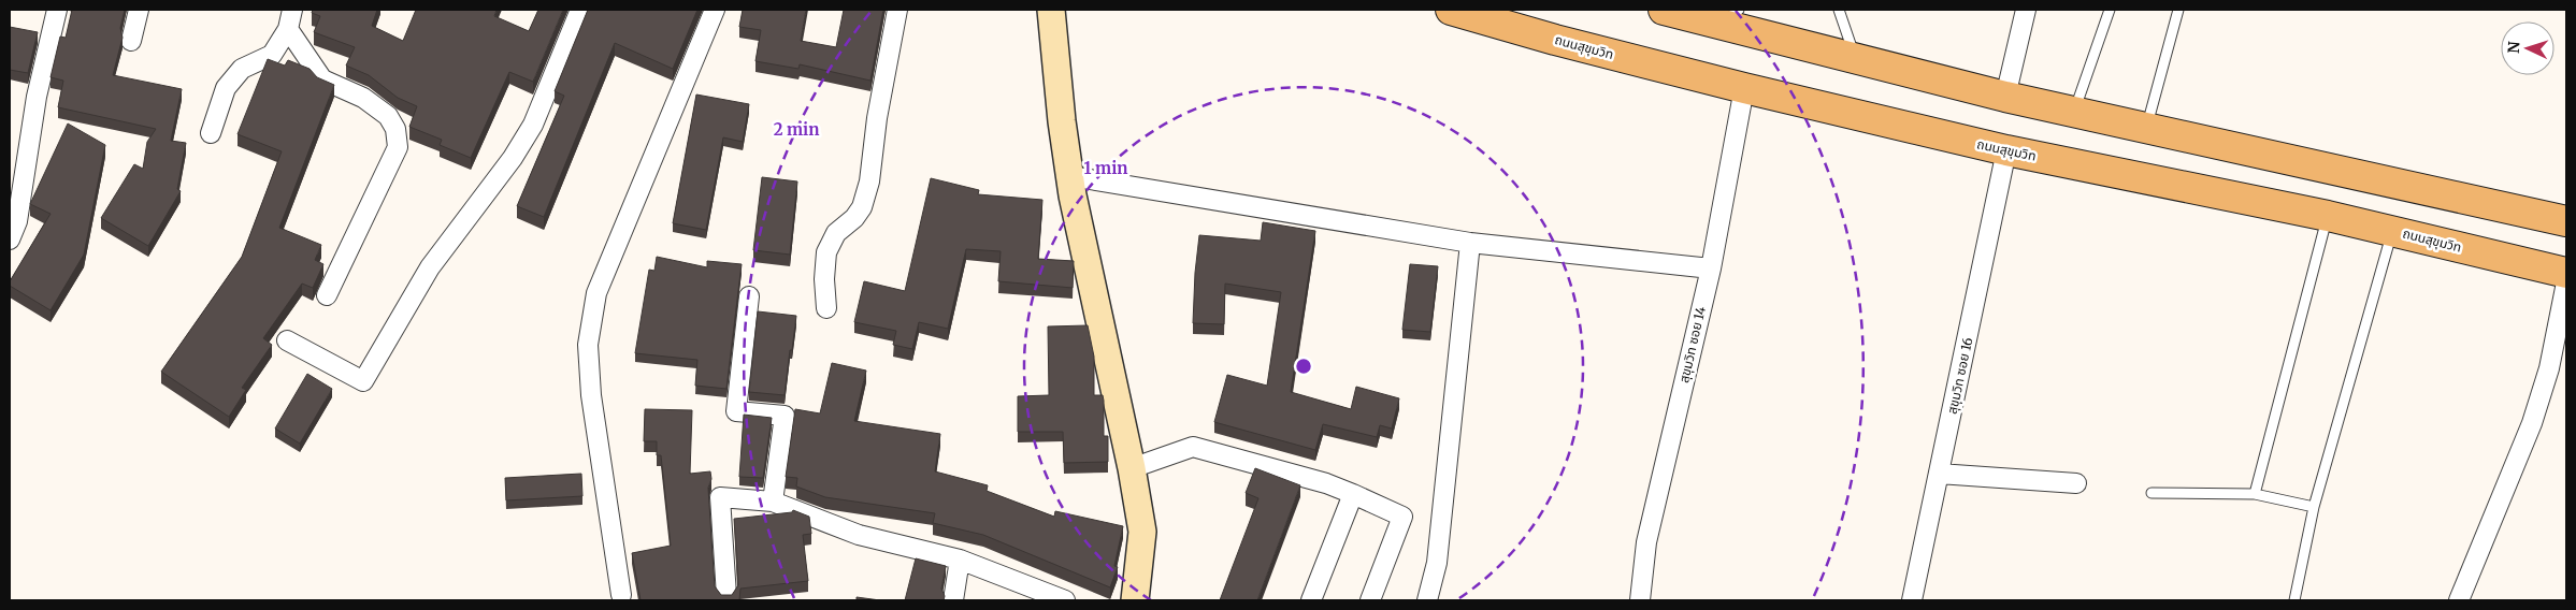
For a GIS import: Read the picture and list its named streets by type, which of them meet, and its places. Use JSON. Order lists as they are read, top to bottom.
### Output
{
  "streets": {
    "main road": ["ถนนสุขุมวิท"],
    "street": ["สุขุมวิท ซอย 14", "สุขุมวิท ซอย 16"]
  },
  "crossings": [
    ["ถนนสุขุมวิท", "สุขุมวิท ซอย 14"],
    ["ถนนสุขุมวิท", "สุขุมวิท ซอย 16"]
  ],
  "north": "left",
  "rings": ["2 min", "1 min"]
}
